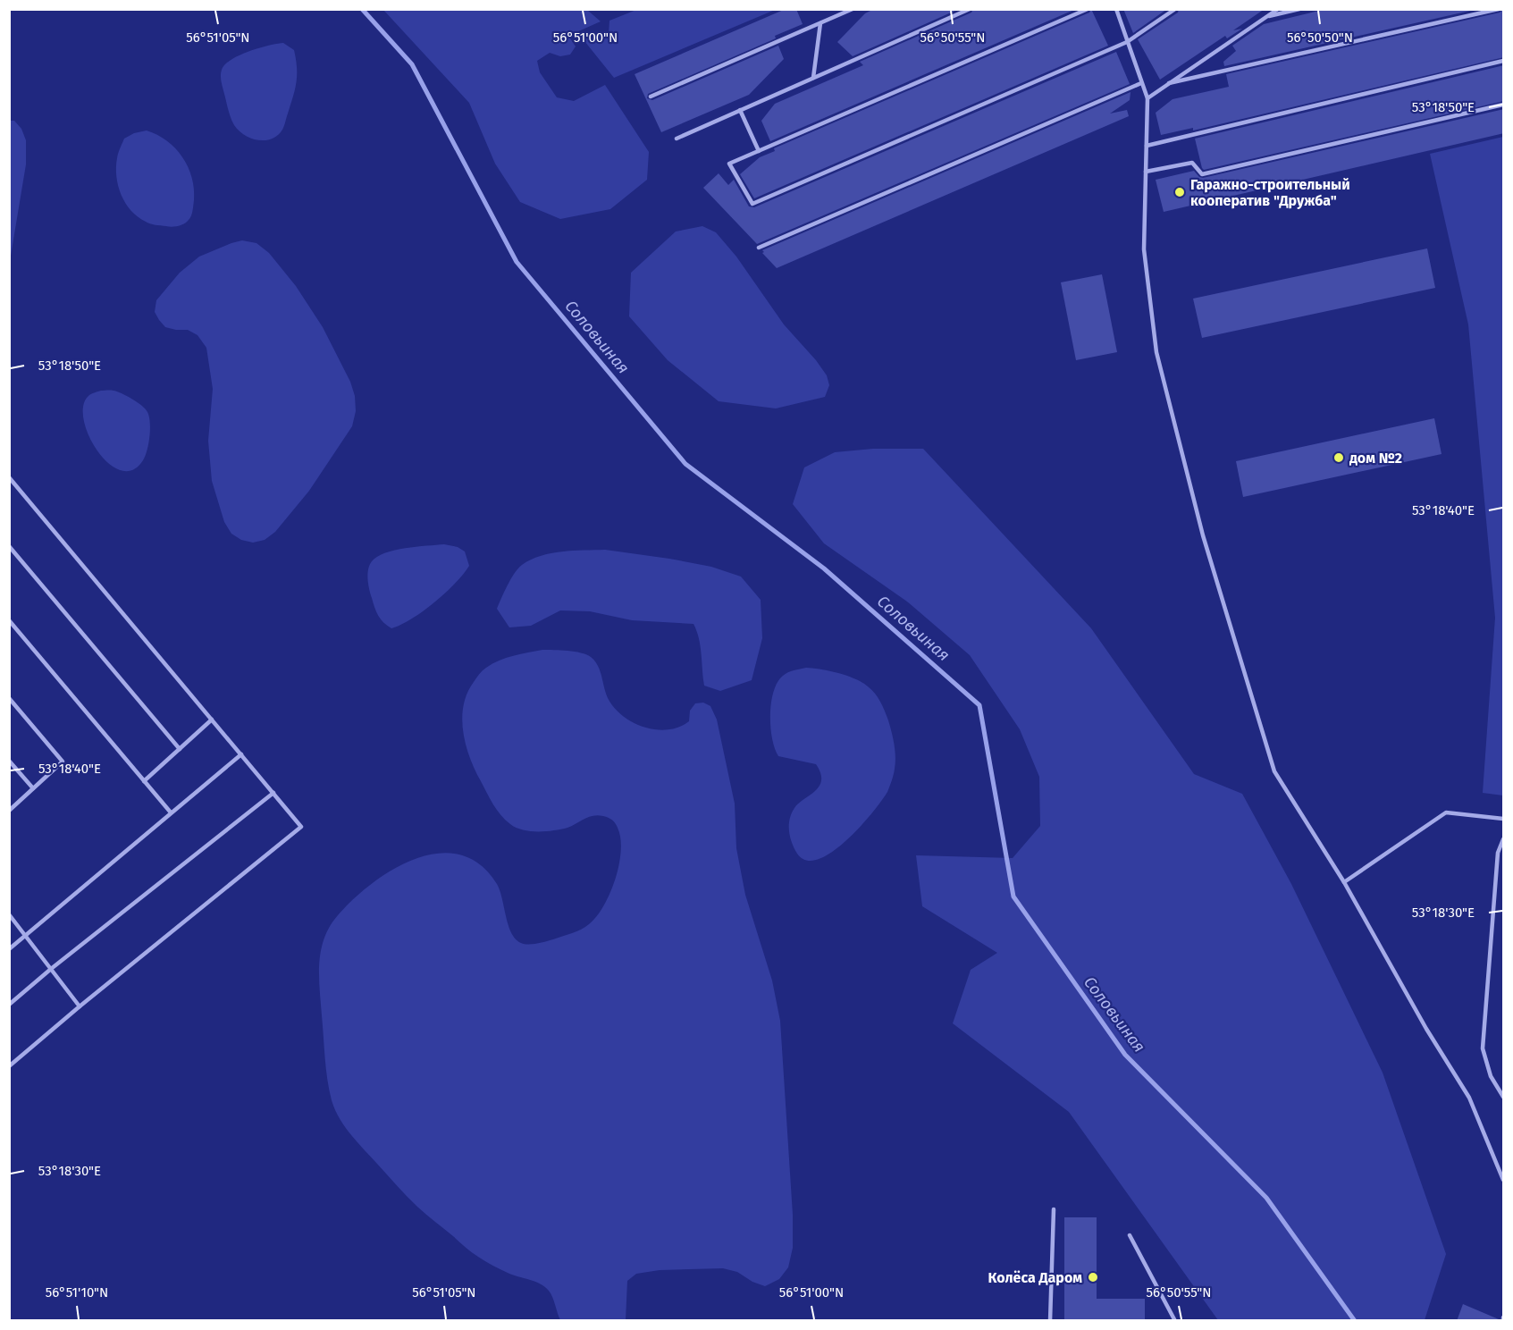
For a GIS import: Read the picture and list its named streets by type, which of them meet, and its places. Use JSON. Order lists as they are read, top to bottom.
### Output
{
  "water": ["Соловьиная"],
  "places": ["Гаражно-строительный кооператив \"Дружба\"", "дом №2", "Колёса Даром"],
  "coordinates": [
    "56°51'05\"N",
    "56°51'00\"N",
    "56°50'55\"N",
    "56°50'50\"N",
    "53°18'50\"E",
    "53°18'40\"E",
    "53°18'30\"E",
    "56°51'10\"N"
  ]
}
